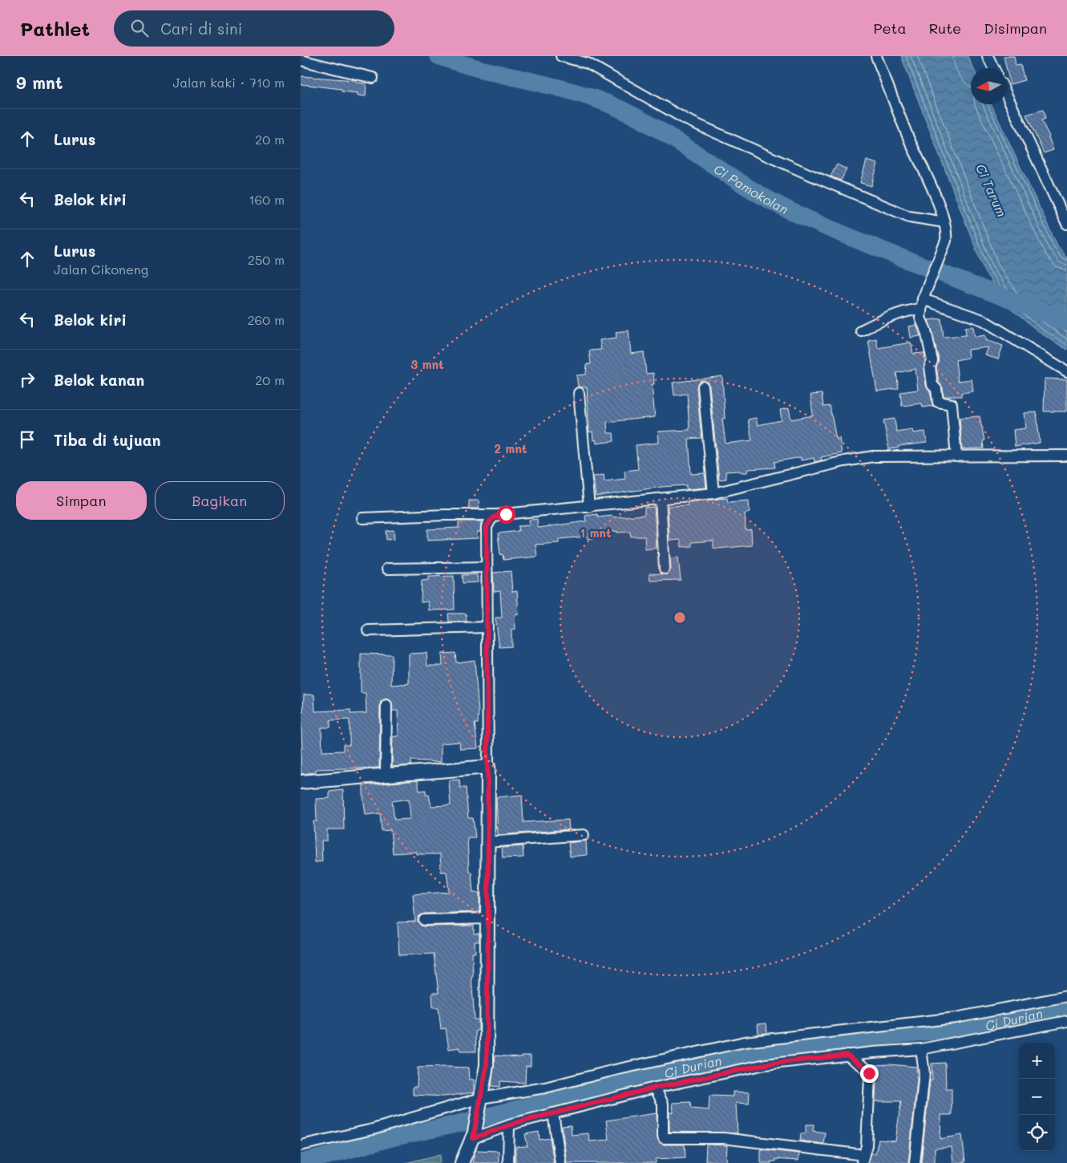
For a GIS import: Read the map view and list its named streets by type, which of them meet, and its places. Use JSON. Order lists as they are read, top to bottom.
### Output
{
  "water": ["Ci Pamokolan", "Ci Tarum", "Ci Durian"],
  "north": "left",
  "page": {
    "header": "Pathlet",
    "search": "Cari di sini",
    "nav": ["Peta", "Rute", "Disimpan"],
    "heading": ["9 mnt", "Jalan kaki · 710 m"],
    "list": [
      ["Lurus", "20 m"],
      ["Belok kiri", "160 m"],
      ["Lurus", "Jalan Cikoneng", "250 m"],
      ["Belok kiri", "260 m"],
      ["Belok kanan", "20 m"],
      "Tiba di tujuan"
    ],
    "buttons": ["Simpan", "Bagikan"],
    "map_buttons": ["+", "−"]
  },
  "rings": ["3 mnt", "2 mnt", "1 mnt"]
}
